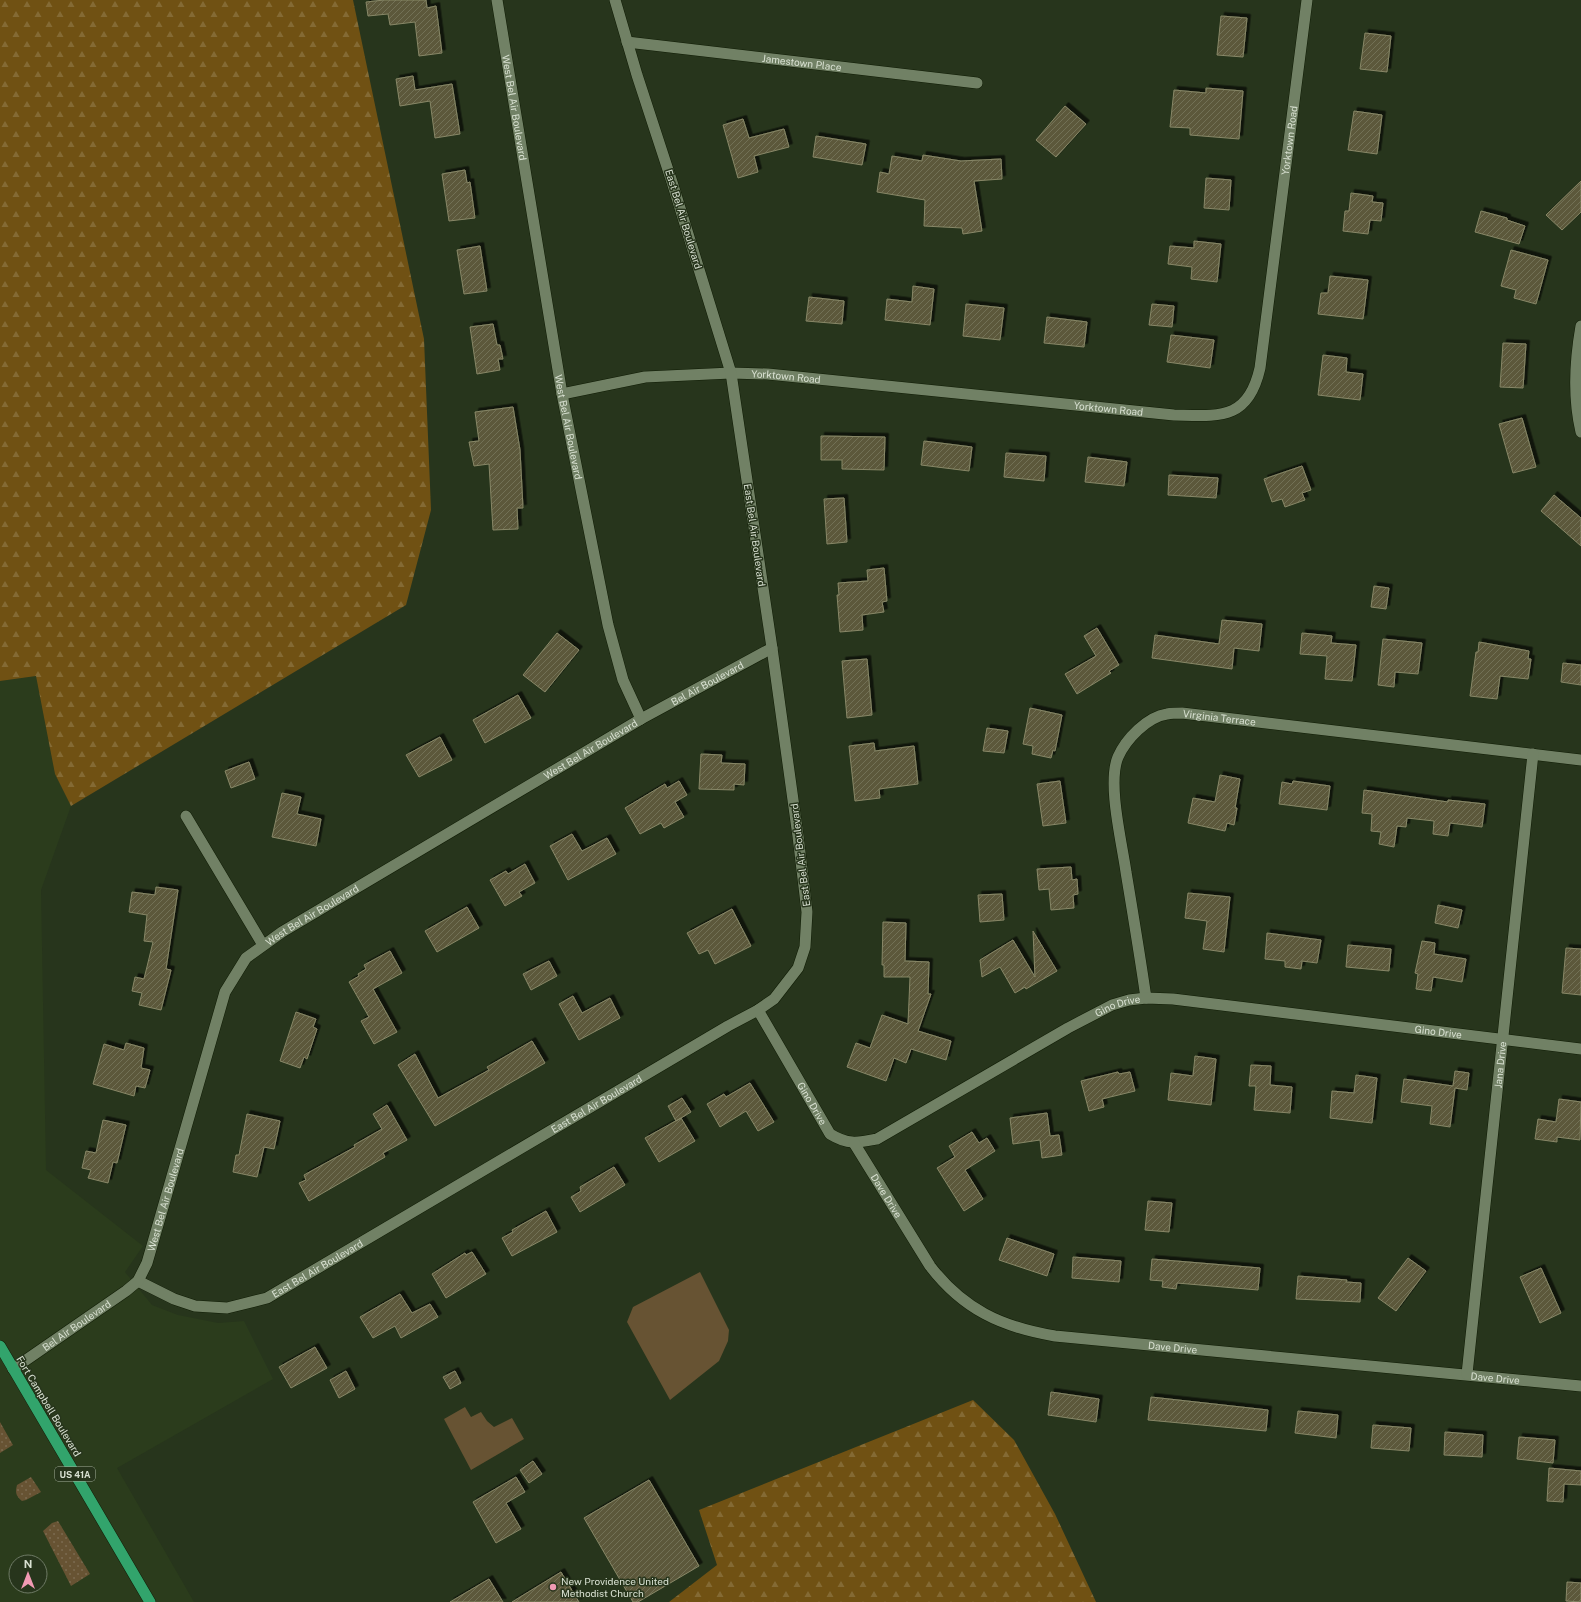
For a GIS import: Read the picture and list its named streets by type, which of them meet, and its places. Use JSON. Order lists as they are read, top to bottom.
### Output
{
  "streets": {
    "highway": ["Fort Campbell Boulevard", "US 41A"],
    "street": [
      "Jamestown Place",
      "West Bel Air Boulevard",
      "Yorktown Road",
      "East Bel Air Boulevard",
      "Bel Air Boulevard",
      "Virginia Terrace",
      "Gino Drive",
      "Jana Drive",
      "Dave Drive"
    ]
  },
  "crossings": [
    ["Jamestown Place", "East Bel Air Boulevard"],
    ["West Bel Air Boulevard", "Yorktown Road"],
    ["West Bel Air Boulevard", "East Bel Air Boulevard"],
    ["West Bel Air Boulevard", "Bel Air Boulevard"],
    ["Yorktown Road", "East Bel Air Boulevard"],
    ["East Bel Air Boulevard", "Bel Air Boulevard"],
    ["East Bel Air Boulevard", "Gino Drive"],
    ["Bel Air Boulevard", "Fort Campbell Boulevard"],
    ["Virginia Terrace", "Gino Drive"],
    ["Virginia Terrace", "Jana Drive"],
    ["Gino Drive", "Jana Drive"],
    ["Gino Drive", "Dave Drive"],
    ["Jana Drive", "Dave Drive"]
  ],
  "places": ["New Providence United Methodist Church"],
  "north": "top"
}
